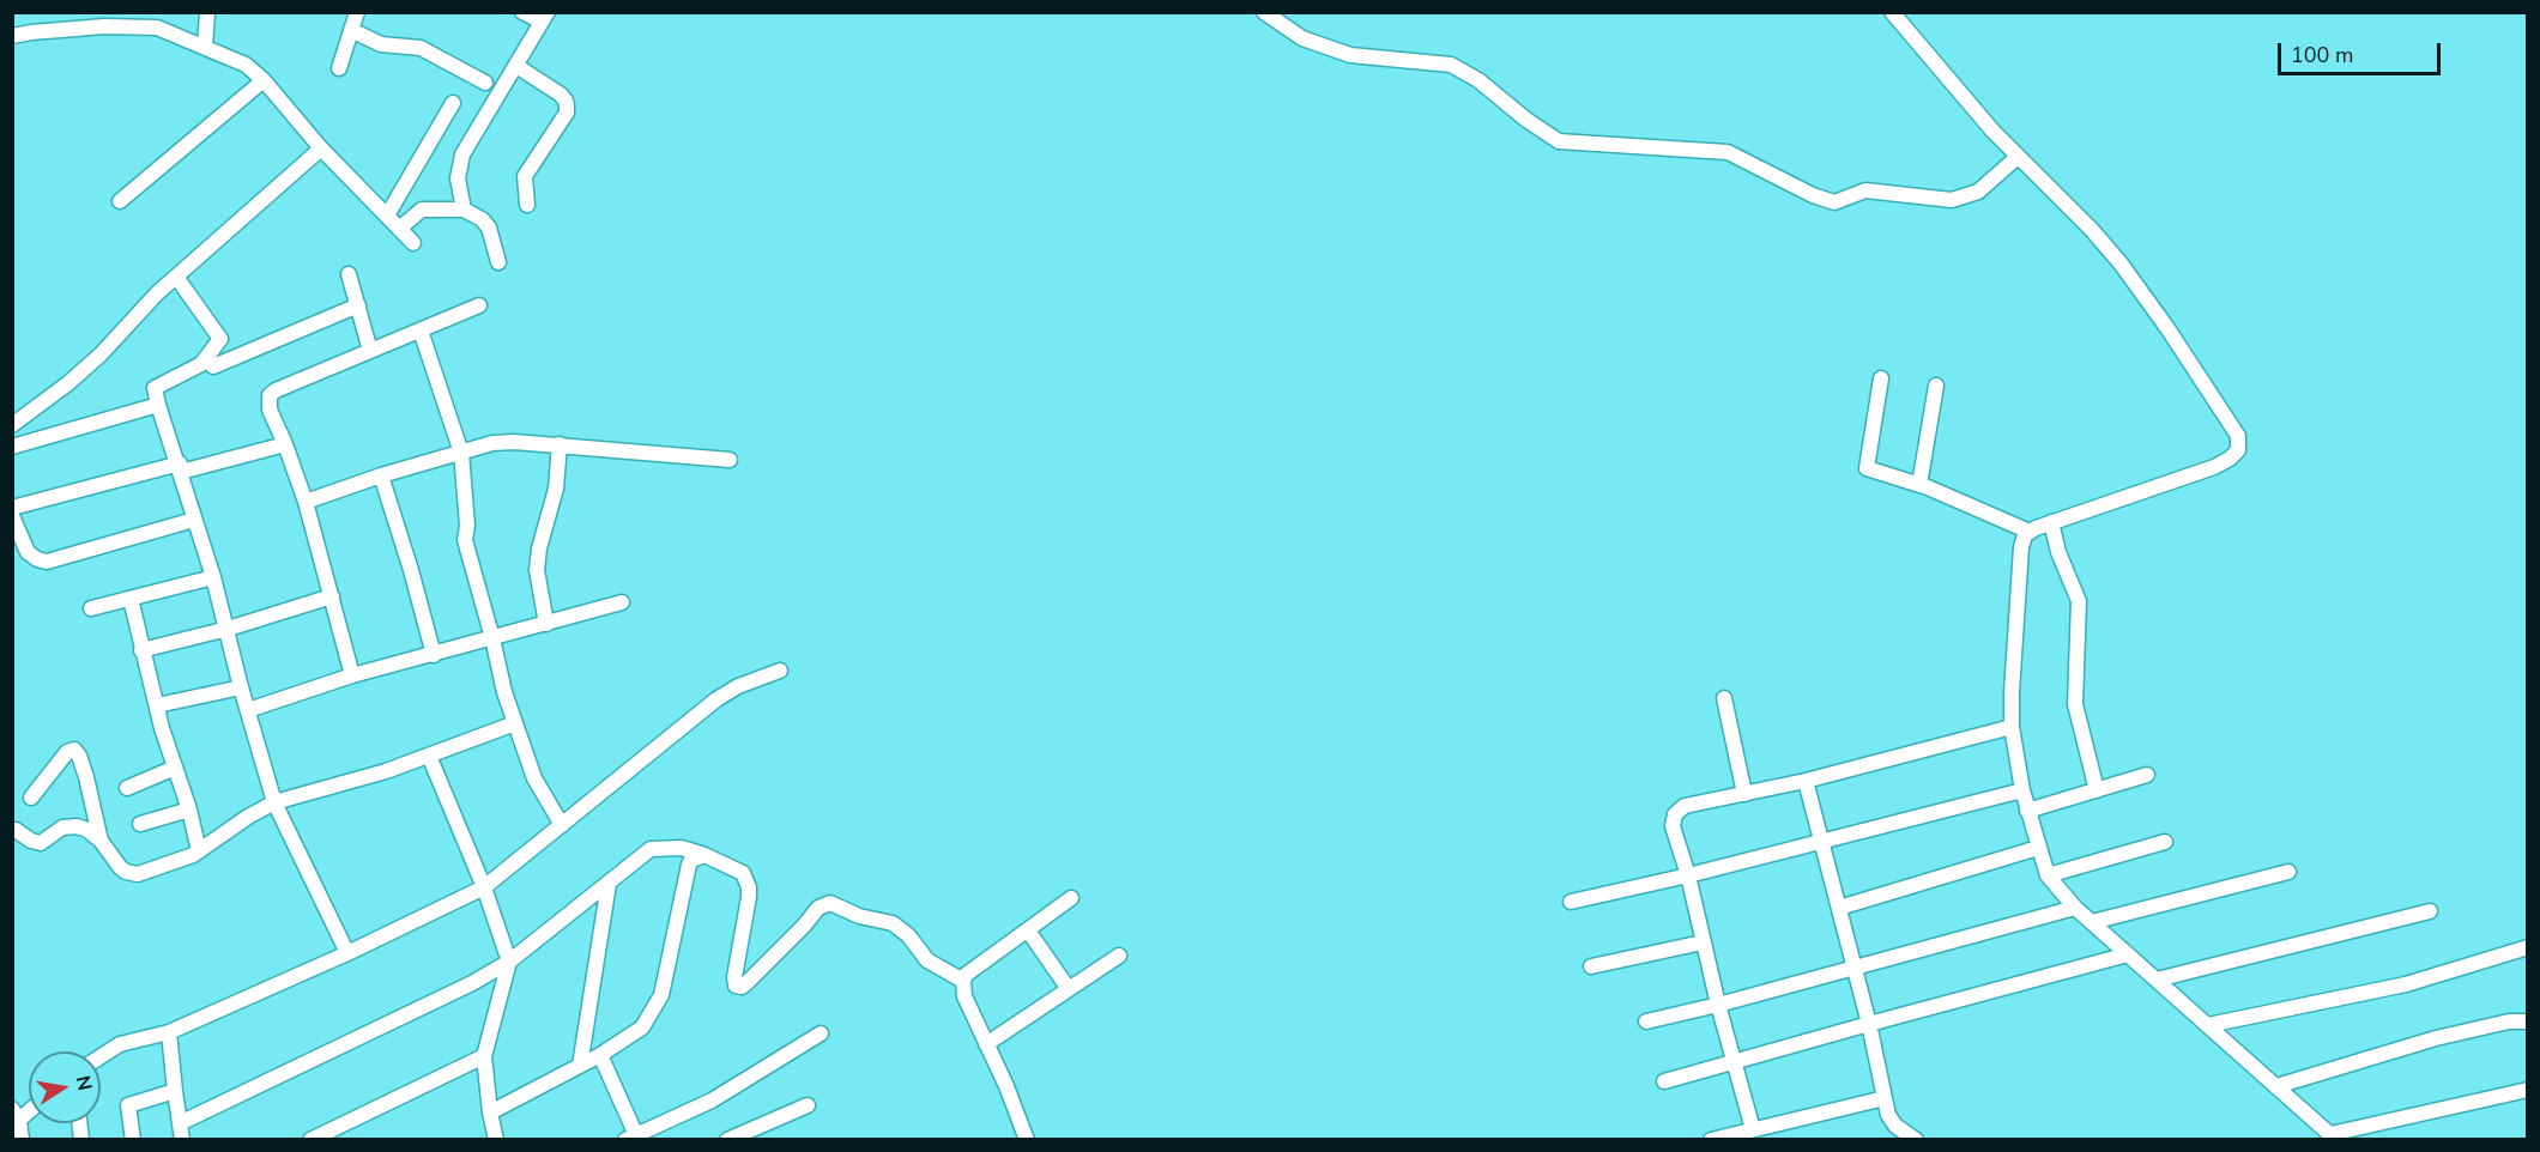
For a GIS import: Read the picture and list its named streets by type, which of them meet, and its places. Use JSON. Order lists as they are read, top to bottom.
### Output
{
  "scale_bar": "100 m",
  "north": "right"
}
